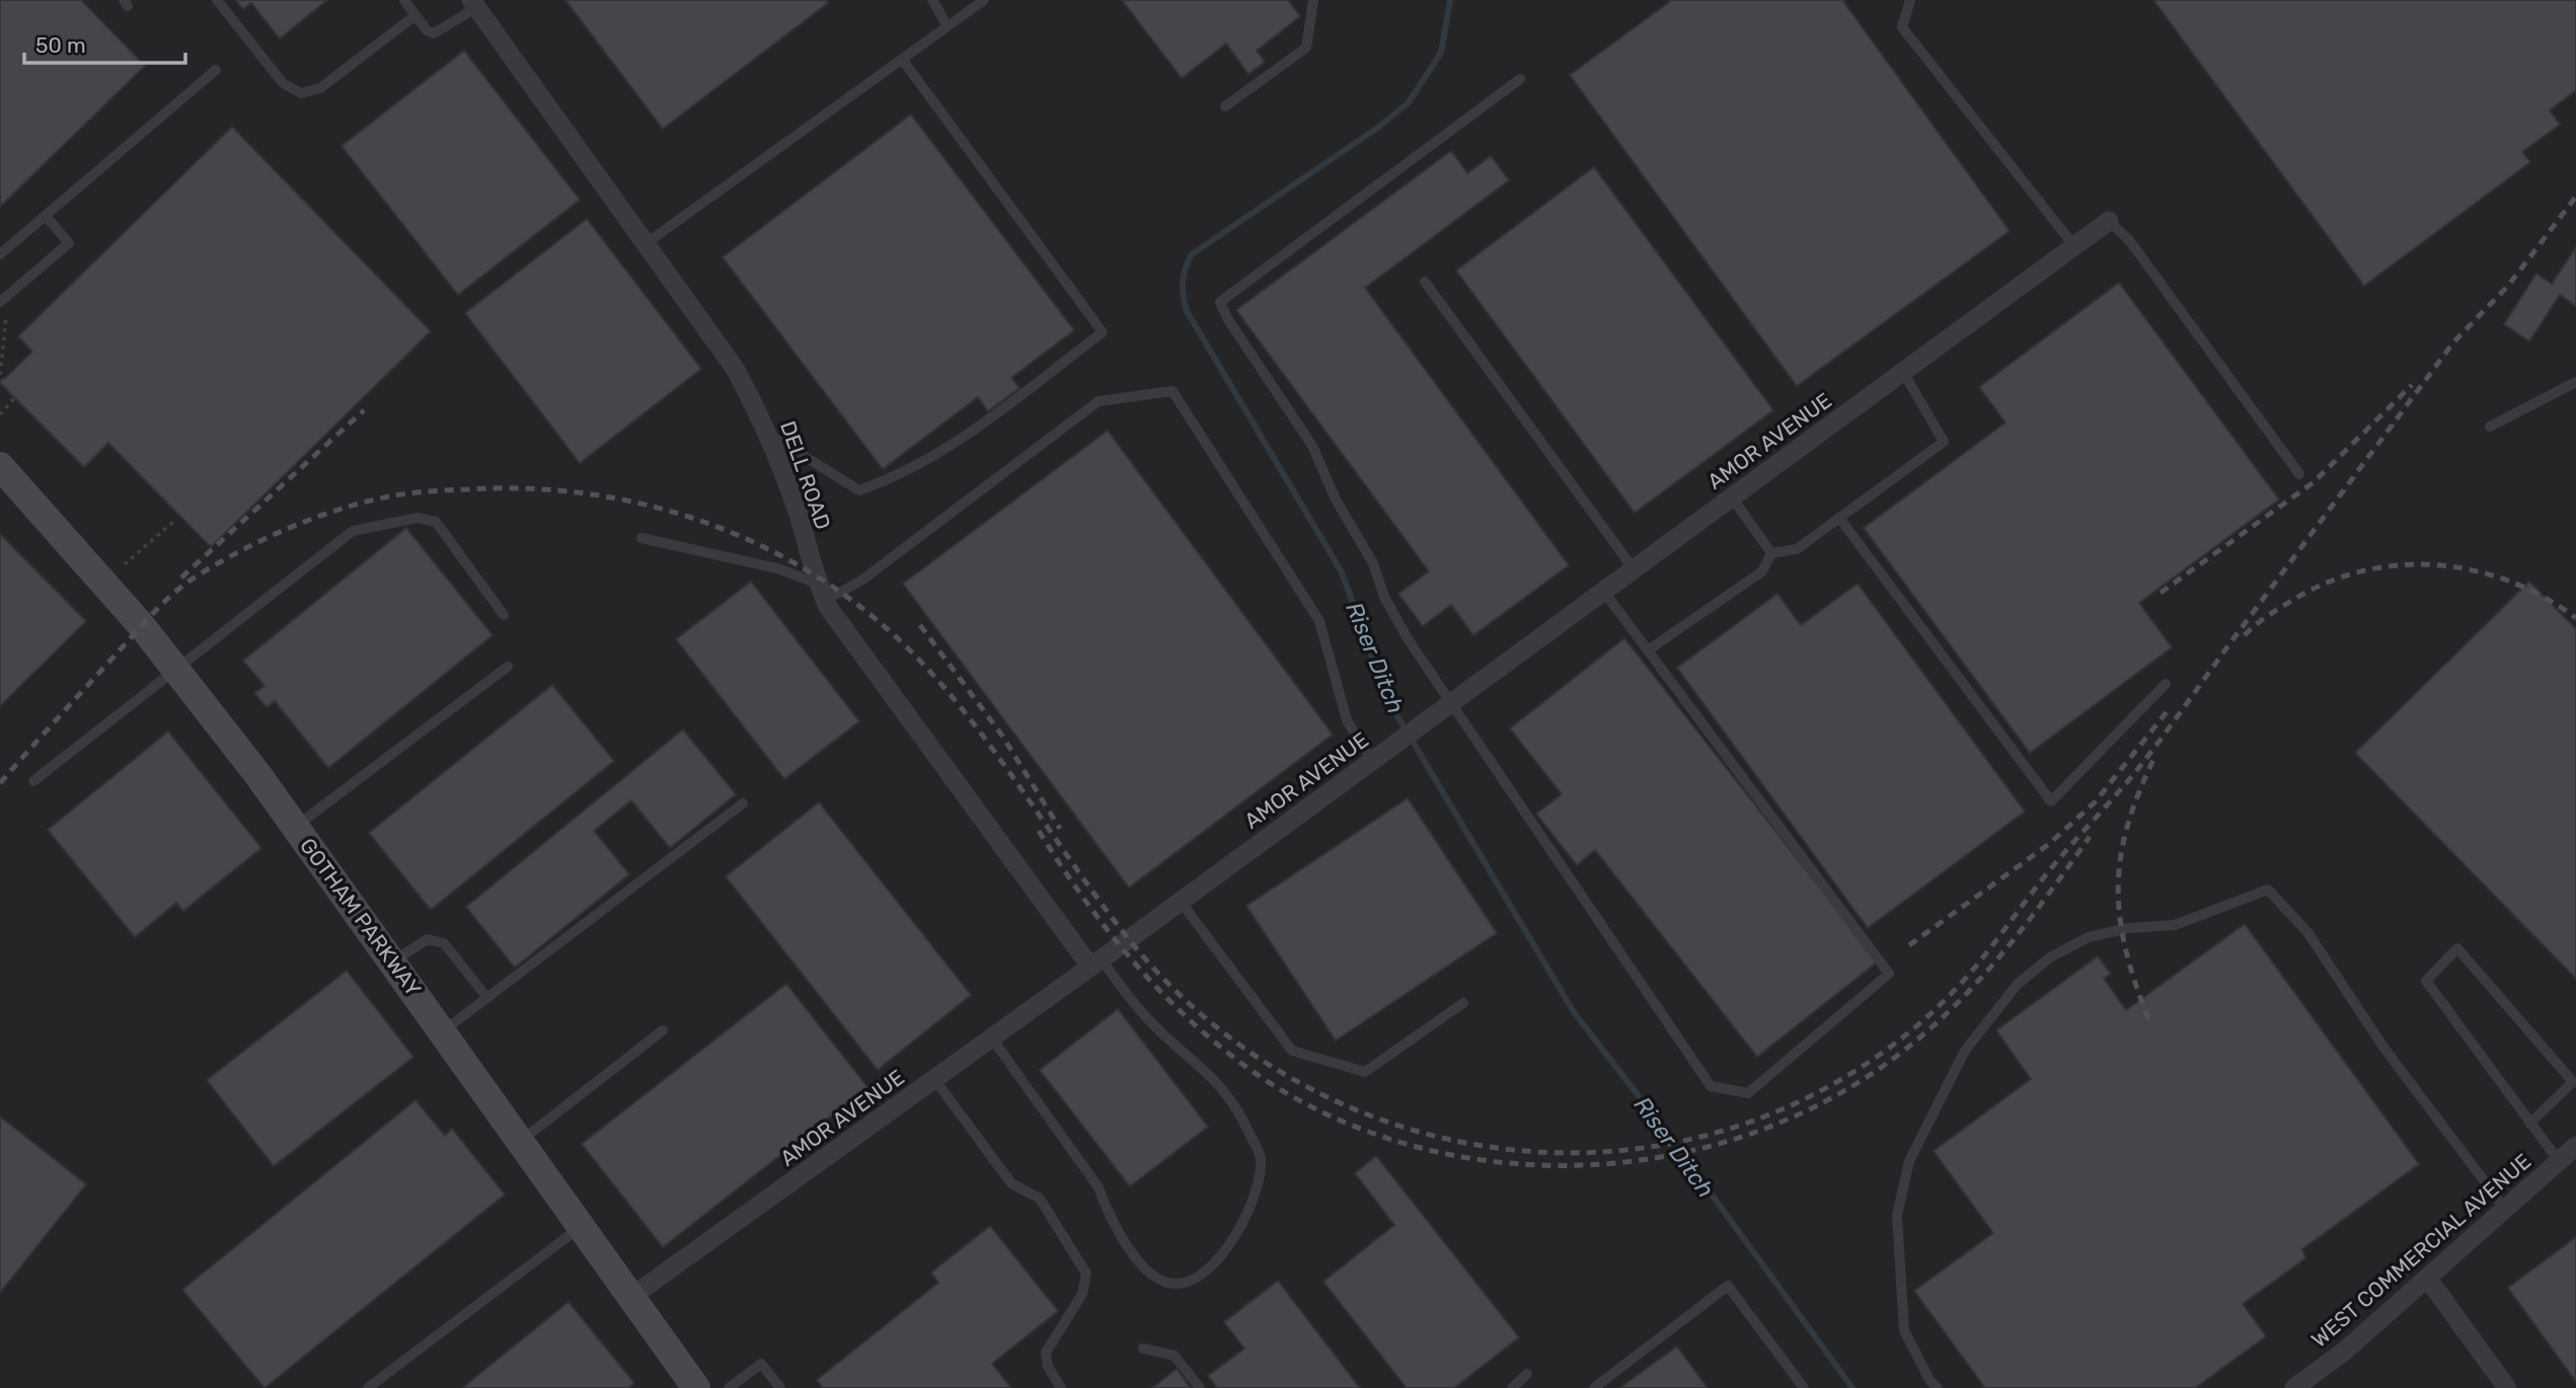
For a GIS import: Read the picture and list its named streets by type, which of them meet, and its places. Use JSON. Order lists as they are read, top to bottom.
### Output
{
  "streets": {
    "street": [
      "AMOR AVENUE",
      "DELL ROAD",
      "GOTHAM PARKWAY",
      "WEST COMMERCIAL AVENUE"
    ]
  },
  "crossings": [
    ["AMOR AVENUE", "DELL ROAD"],
    ["AMOR AVENUE", "GOTHAM PARKWAY"]
  ],
  "water": ["Riser Ditch"],
  "scale_bar": "50 m"
}
